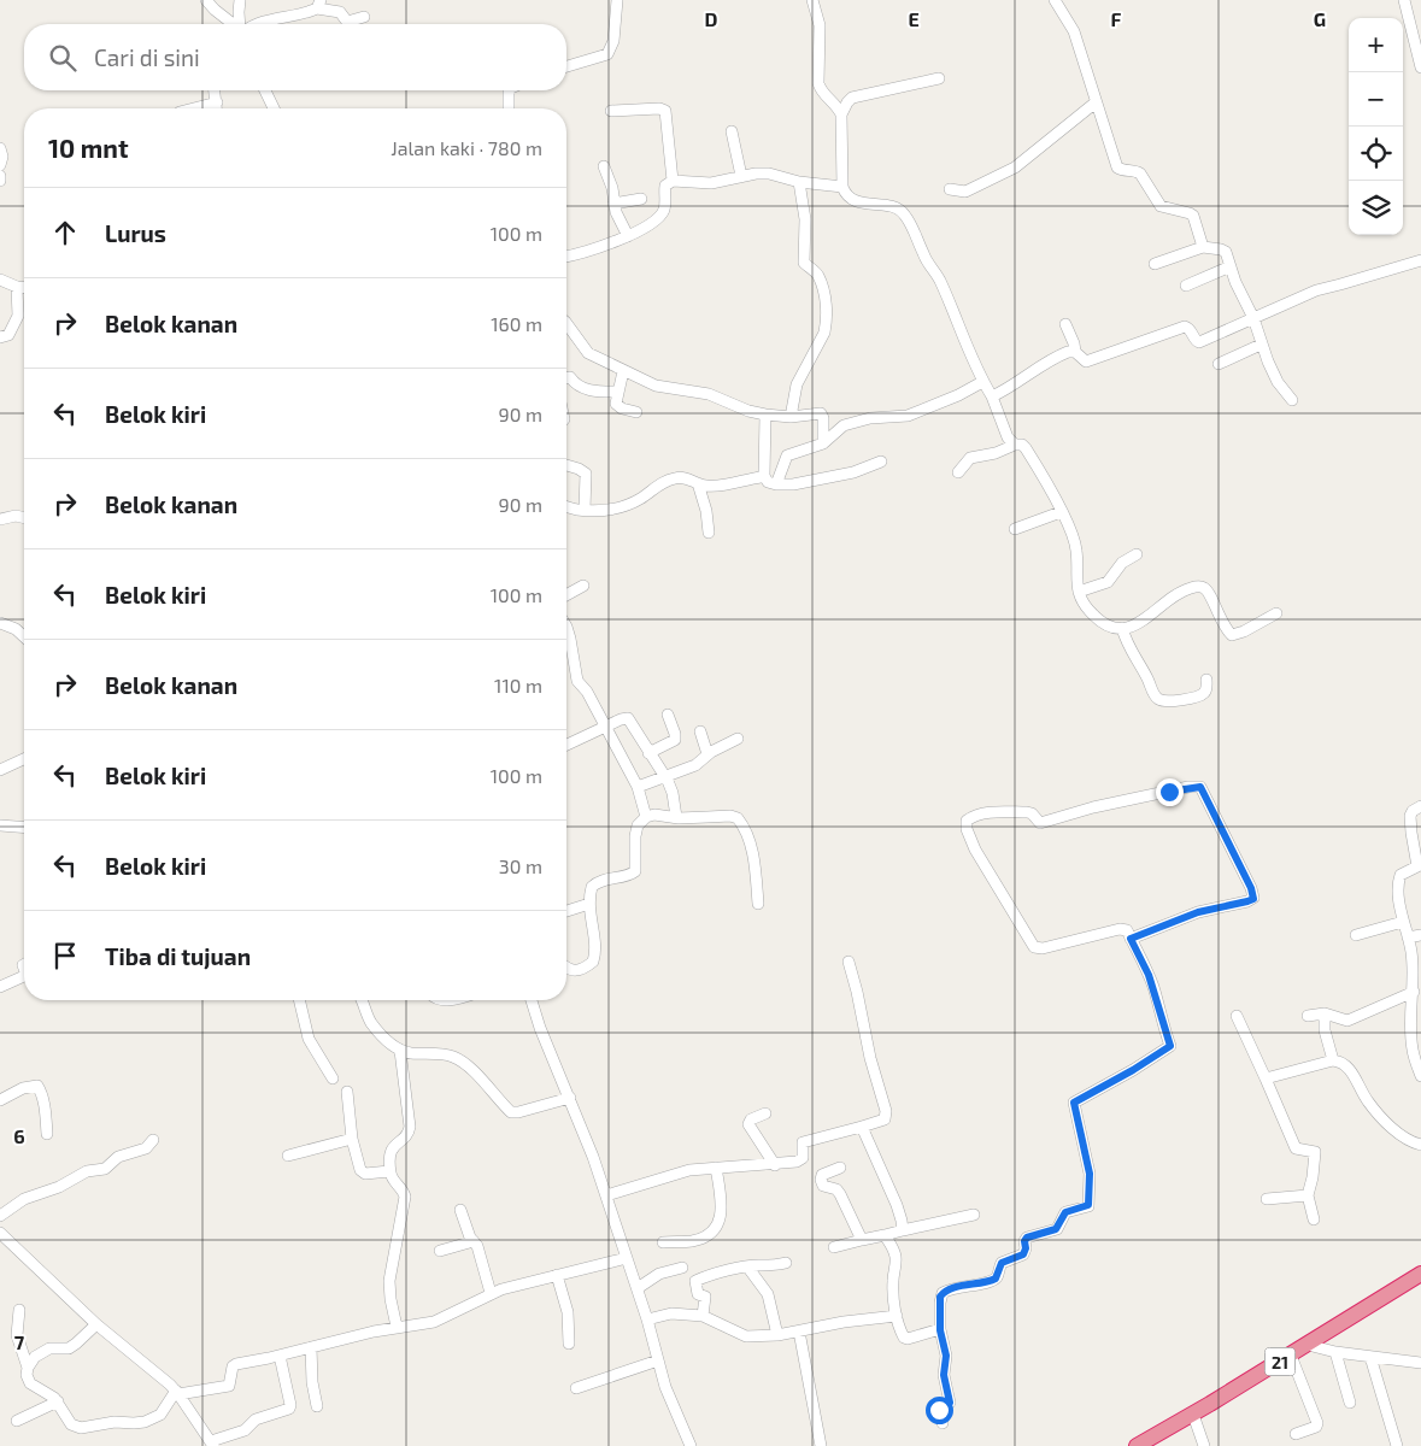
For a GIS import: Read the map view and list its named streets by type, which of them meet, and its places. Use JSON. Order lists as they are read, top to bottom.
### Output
{
  "streets": {
    "highway": ["21"]
  },
  "page": {
    "map_buttons": ["+", "−"],
    "search": "Cari di sini",
    "heading": ["10 mnt", "Jalan kaki · 780 m"],
    "list": [
      ["Lurus", "100 m"],
      ["Belok kanan", "160 m"],
      ["Belok kiri", "90 m"],
      ["Belok kanan", "90 m"],
      ["Belok kiri", "100 m"],
      ["Belok kanan", "110 m"],
      ["Belok kiri", "100 m"],
      ["Belok kiri", "30 m"],
      "Tiba di tujuan"
    ]
  },
  "grid": {
    "columns": [
      "D",
      "E",
      "F",
      "G"
    ],
    "rows": ["6", "7"]
  }
}
